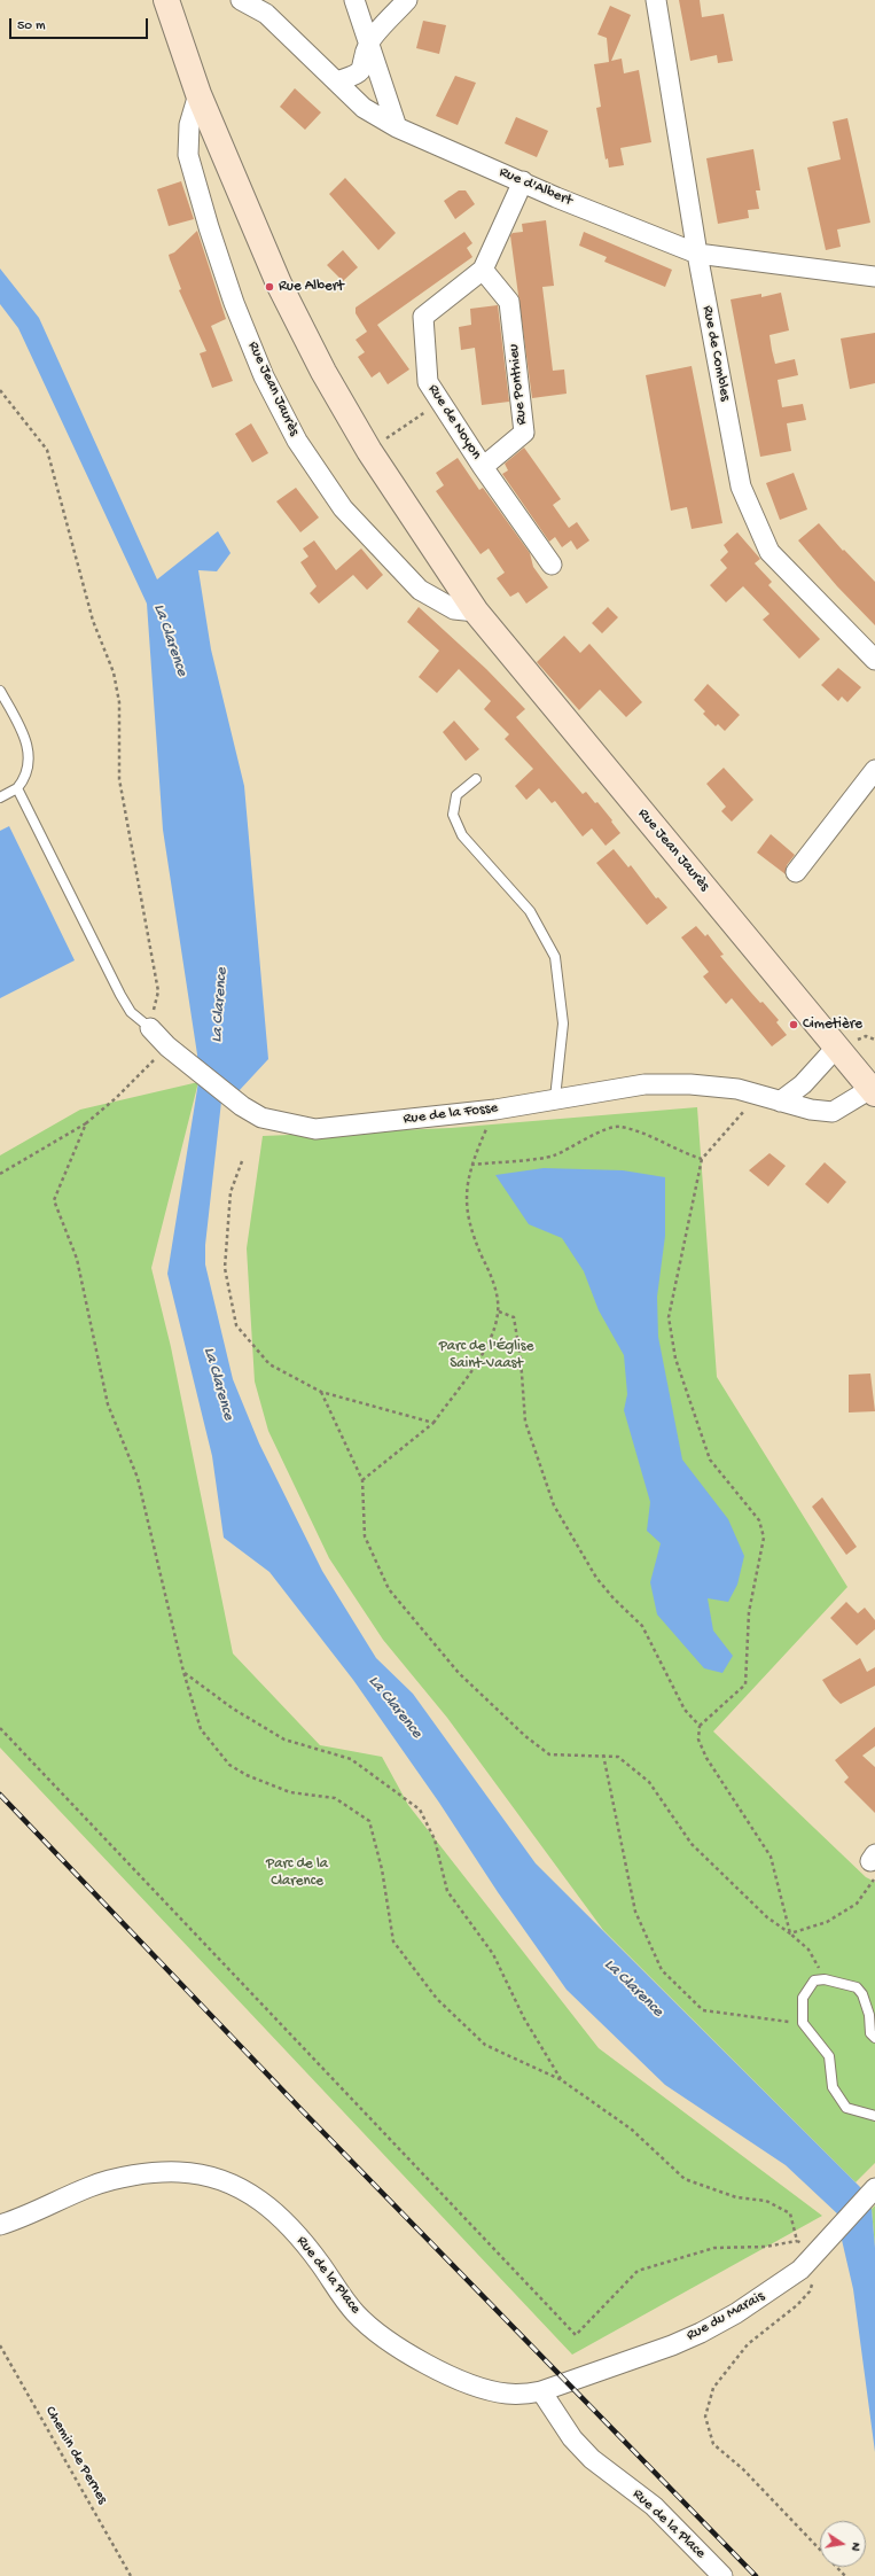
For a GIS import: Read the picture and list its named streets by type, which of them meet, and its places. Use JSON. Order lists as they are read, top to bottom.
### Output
{
  "streets": {
    "main road": ["Rue Jean Jaurès"],
    "street": [
      "Rue d'Albert",
      "Rue de Combles",
      "Rue Ponthieu",
      "Rue de Noyon",
      "Rue de la Fosse",
      "Rue de la Place",
      "Rue du Marais"
    ],
    "path": ["Chemin de Pernes"]
  },
  "crossings": [
    ["Rue d'Albert", "Rue de Combles"],
    ["Rue Ponthieu", "Rue de Noyon"],
    ["Rue Jean Jaurès", "Rue de la Fosse"],
    ["Rue de la Place", "Rue du Marais"]
  ],
  "water": ["La Clarence"],
  "parks": ["Parc de l'Église Saint-Vaast", "Parc de la Clarence"],
  "places": ["Rue Albert", "Cimetière"],
  "scale_bar": "50 m",
  "north": "right"
}
